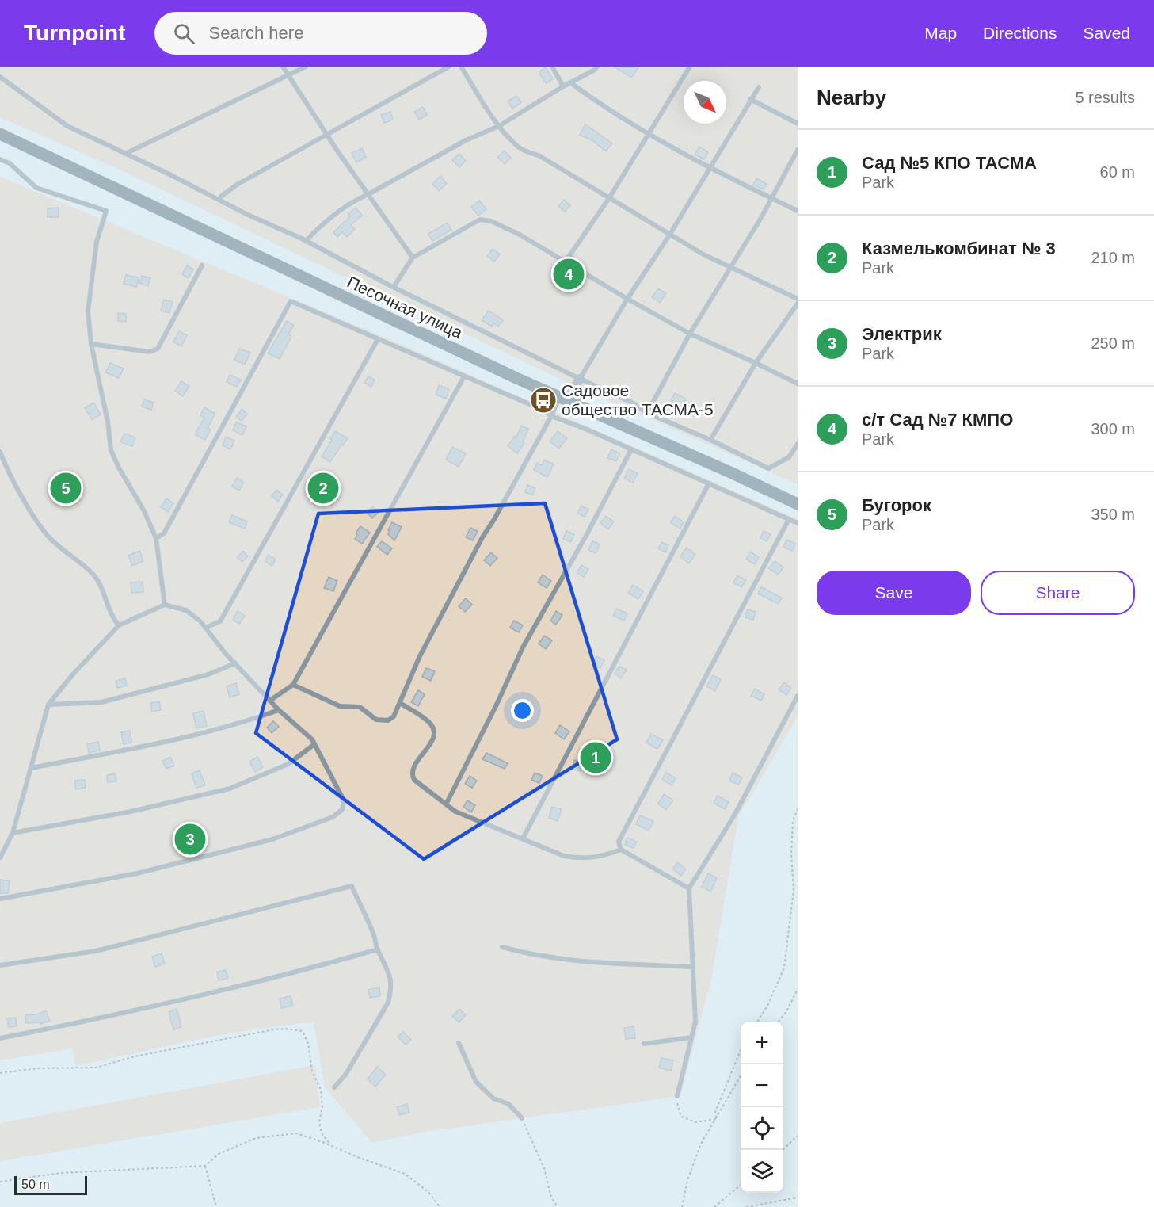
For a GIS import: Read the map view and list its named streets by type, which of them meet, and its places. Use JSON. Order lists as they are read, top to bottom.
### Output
{
  "streets": {
    "main road": ["Песочная улица"]
  },
  "places": {
    "bus stop": ["Садовое общество ТАСМА-5"]
  },
  "scale_bar": "50 m",
  "north": "bottom right",
  "page": {
    "header": "Turnpoint",
    "search": "Search here",
    "nav": ["Map", "Directions", "Saved"],
    "heading": ["Nearby", "5 results"],
    "list": [
      {
        "mark": "1",
        "name": "Сад №5 КПО ТАСМА",
        "note": "Park",
        "value": "60 m"
      },
      {
        "mark": "2",
        "name": "Казмелькомбинат № 3",
        "note": "Park",
        "value": "210 m"
      },
      {
        "mark": "3",
        "name": "Электрик",
        "note": "Park",
        "value": "250 m"
      },
      {
        "mark": "4",
        "name": "с/т Сад №7 КМПО",
        "note": "Park",
        "value": "300 m"
      },
      {
        "mark": "5",
        "name": "Бугорок",
        "note": "Park",
        "value": "350 m"
      }
    ],
    "pins": [
      "4",
      "2",
      "5",
      "1",
      "3"
    ],
    "buttons": ["Save", "Share"],
    "map_buttons": ["+", "−"],
    "scale": "50 m"
  }
}
